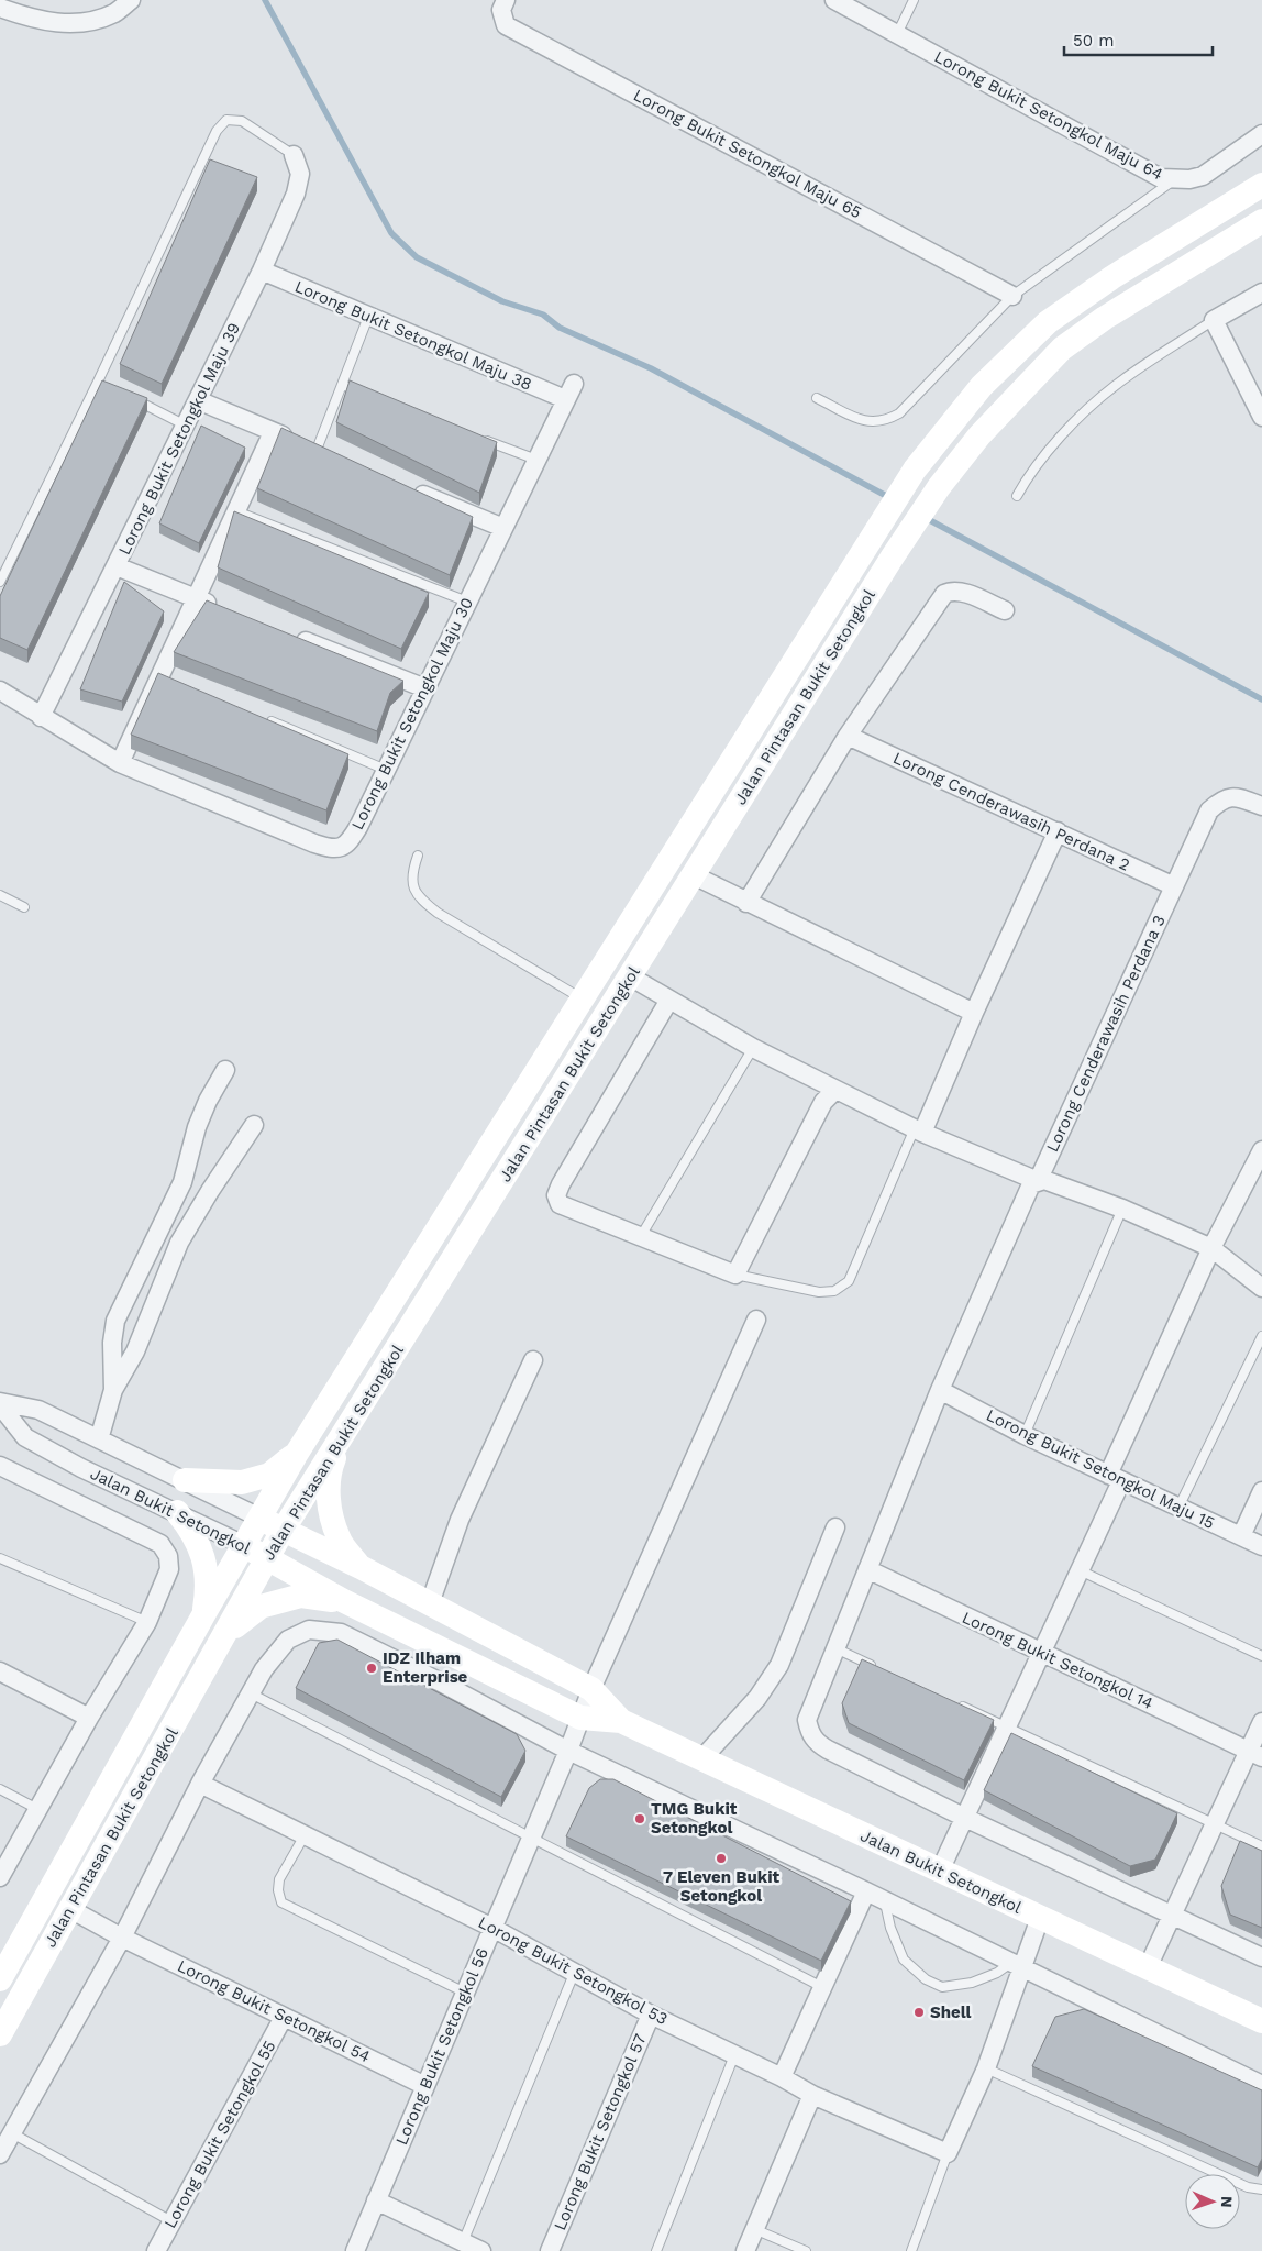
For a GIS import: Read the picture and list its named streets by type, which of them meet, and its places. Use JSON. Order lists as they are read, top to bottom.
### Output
{
  "streets": {
    "main road": ["Jalan Pintasan Bukit Setongkol", "Jalan Bukit Setongkol"],
    "street": [
      "Lorong Bukit Setongkol Maju 64",
      "Lorong Bukit Setongkol Maju 65",
      "Lorong Bukit Setongkol Maju 38",
      "Lorong Bukit Setongkol Maju 39",
      "Lorong Bukit Setongkol Maju 30",
      "Lorong Cenderawasih Perdana 2",
      "Lorong Cenderawasih Perdana 3",
      "Lorong Bukit Setongkol Maju 15",
      "Lorong Bukit Setongkol 14",
      "Lorong Bukit Setongkol 53",
      "Lorong Bukit Setongkol 54",
      "Lorong Bukit Setongkol 56",
      "Lorong Bukit Setongkol 57",
      "Lorong Bukit Setongkol 55"
    ]
  },
  "crossings": [
    ["Lorong Bukit Setongkol Maju 38", "Lorong Bukit Setongkol Maju 39"],
    ["Lorong Bukit Setongkol Maju 38", "Lorong Bukit Setongkol Maju 30"],
    ["Lorong Bukit Setongkol Maju 39", "Lorong Bukit Setongkol Maju 30"],
    ["Jalan Pintasan Bukit Setongkol", "Jalan Bukit Setongkol"],
    ["Jalan Pintasan Bukit Setongkol", "Lorong Bukit Setongkol 54"],
    ["Lorong Cenderawasih Perdana 2", "Lorong Cenderawasih Perdana 3"],
    ["Lorong Cenderawasih Perdana 3", "Lorong Bukit Setongkol Maju 15"],
    ["Lorong Cenderawasih Perdana 3", "Lorong Bukit Setongkol 14"],
    ["Jalan Bukit Setongkol", "Lorong Bukit Setongkol 56"],
    ["Lorong Bukit Setongkol 53", "Lorong Bukit Setongkol 56"],
    ["Lorong Bukit Setongkol 53", "Lorong Bukit Setongkol 57"],
    ["Lorong Bukit Setongkol 54", "Lorong Bukit Setongkol 56"],
    ["Lorong Bukit Setongkol 54", "Lorong Bukit Setongkol 55"]
  ],
  "places": [
    "IDZ Ilham Enterprise",
    "TMG Bukit Setongkol",
    "7 Eleven Bukit Setongkol",
    "Shell"
  ],
  "scale_bar": "50 m",
  "north": "right"
}
